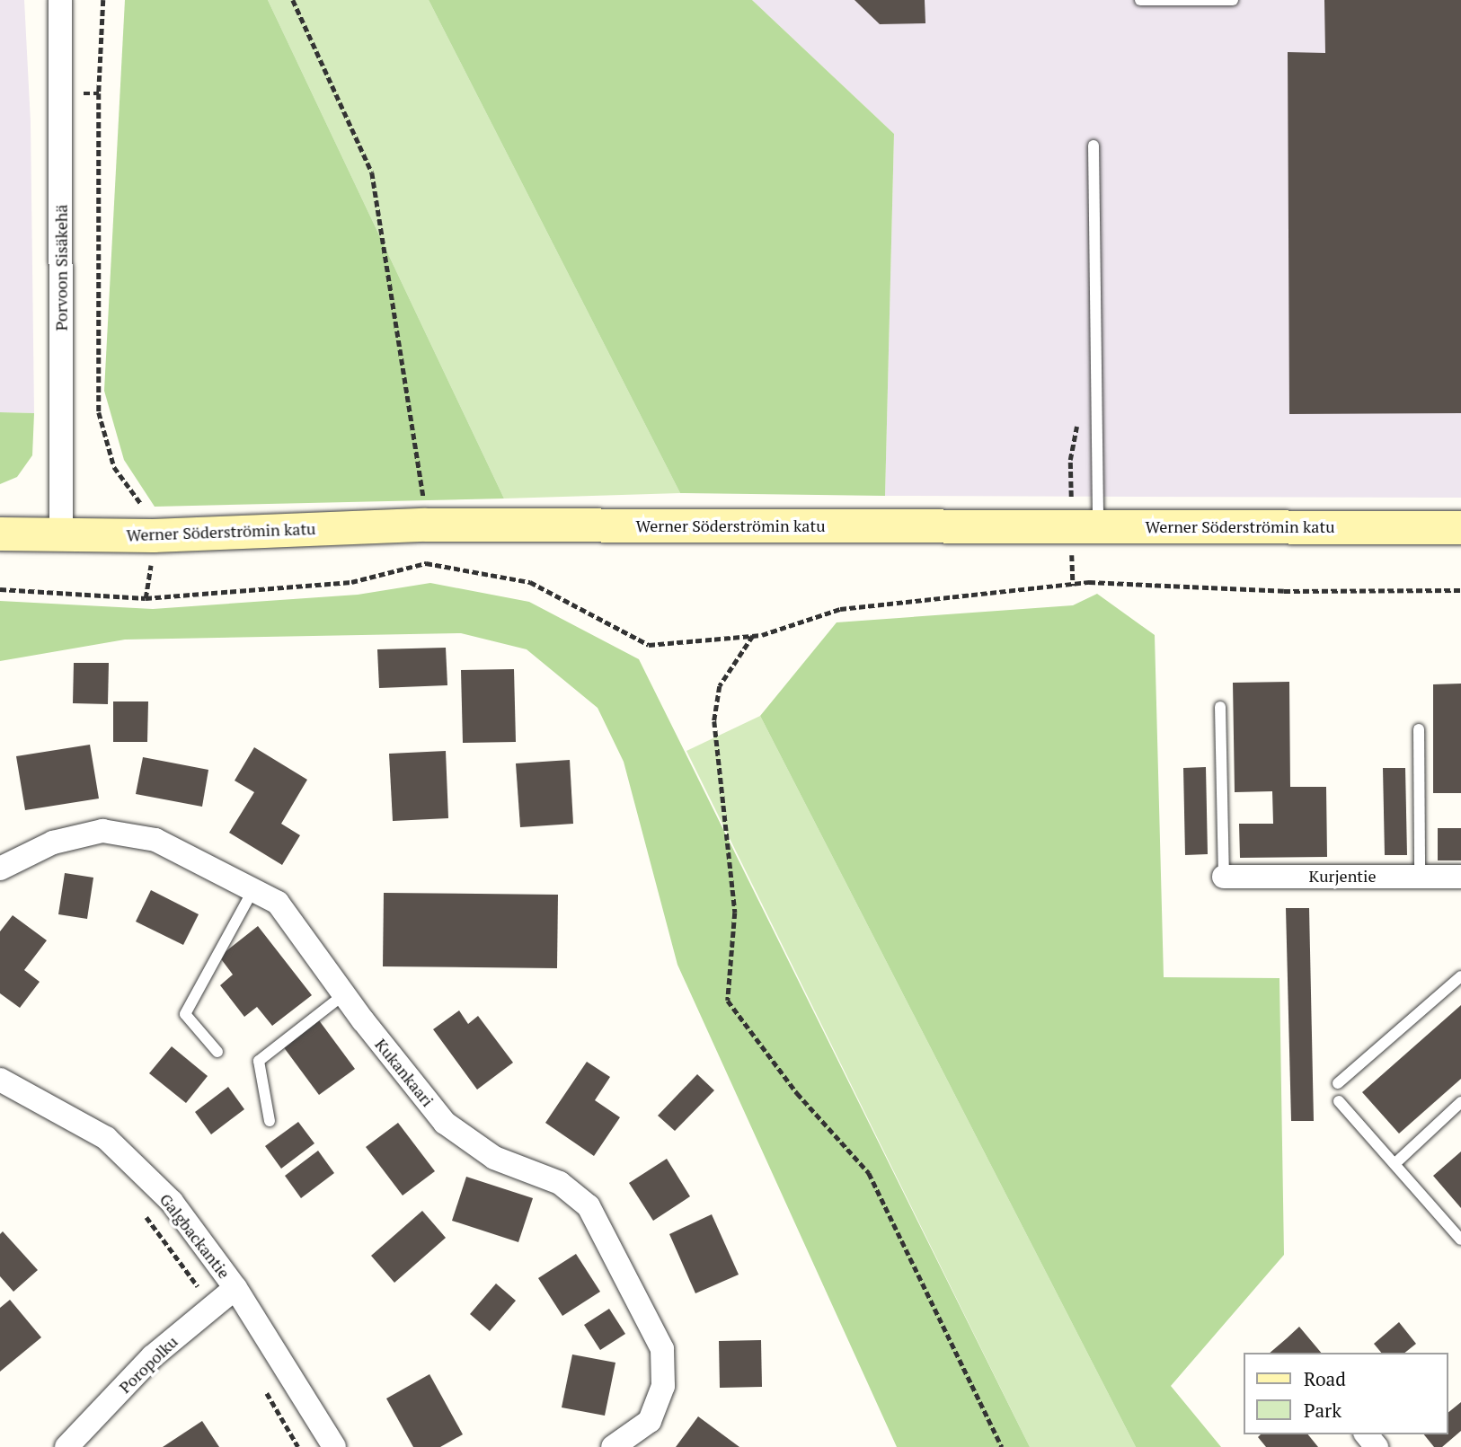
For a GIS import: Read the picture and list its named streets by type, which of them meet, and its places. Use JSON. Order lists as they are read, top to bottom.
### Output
{
  "streets": {
    "street": [
      "Porvoon Sisäkehä",
      "Werner Söderströmin katu",
      "Kurjentie",
      "Kukankaari",
      "Galgbackantie",
      "Poropolku"
    ]
  },
  "crossings": [
    ["Porvoon Sisäkehä", "Werner Söderströmin katu"],
    ["Galgbackantie", "Poropolku"]
  ],
  "legend": ["Road", "Park"]
}
